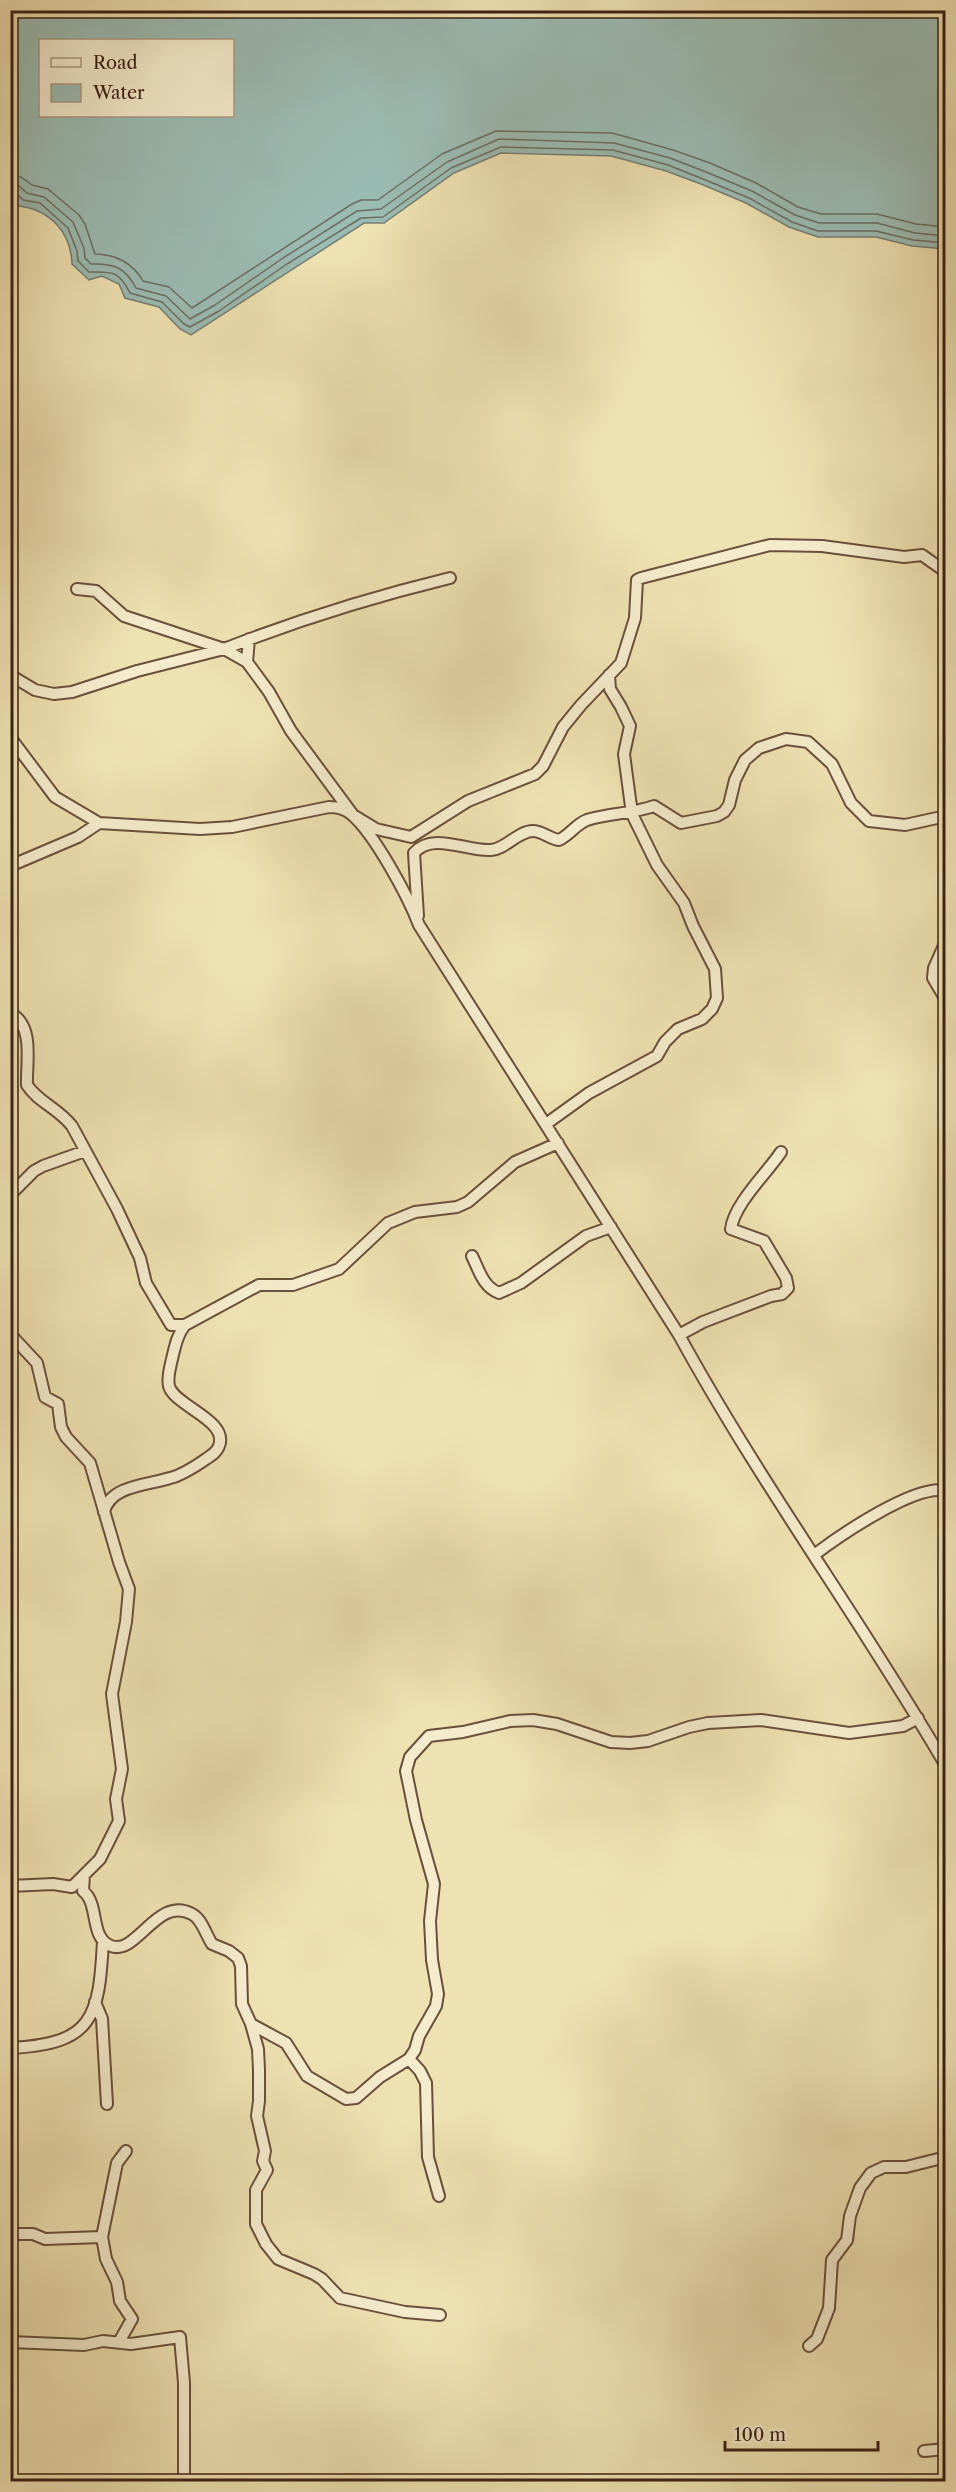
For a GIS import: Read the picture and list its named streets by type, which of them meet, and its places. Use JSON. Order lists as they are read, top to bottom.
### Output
{
  "legend": ["Road", "Water"],
  "scale_bar": "100 m"
}
